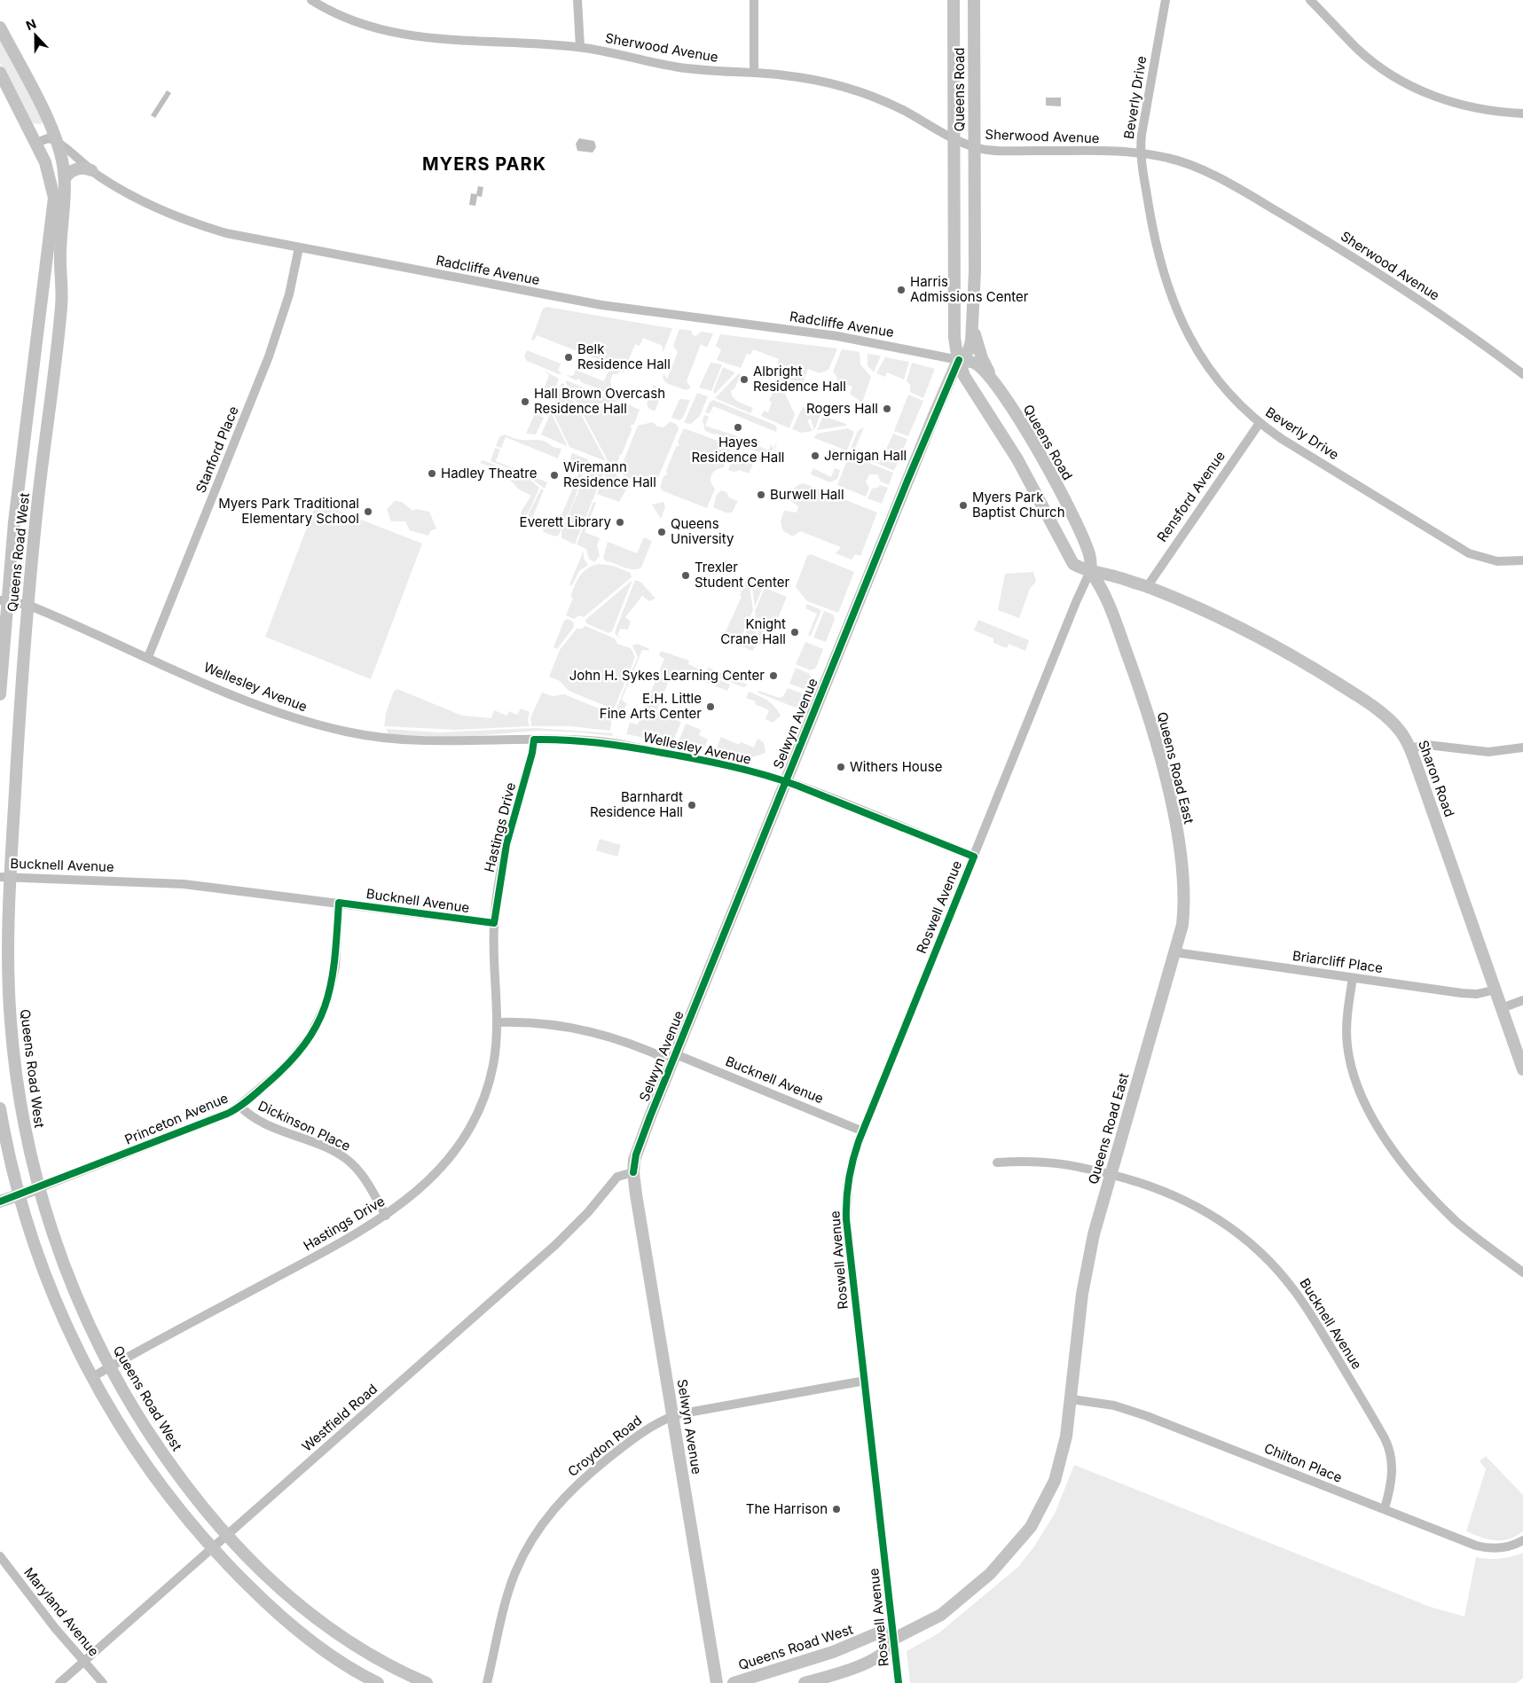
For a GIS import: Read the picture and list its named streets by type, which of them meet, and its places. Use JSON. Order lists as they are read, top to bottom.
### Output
{
  "streets": {
    "street": [
      "Sherwood Avenue",
      "Queens Road",
      "Beverly Drive",
      "Radcliffe Avenue",
      "Stanford Place",
      "Rensford Avenue",
      "Queens Road West",
      "Wellesley Avenue",
      "Selwyn Avenue",
      "Queens Road East",
      "Sharon Road",
      "Hastings Drive",
      "Bucknell Avenue",
      "Roswell Avenue",
      "Briarcliff Place",
      "Princeton Avenue",
      "Dickinson Place",
      "Westfield Road",
      "Croydon Road",
      "Chilton Place",
      "Maryland Avenue"
    ]
  },
  "crossings": [
    ["Sherwood Avenue", "Queens Road"],
    ["Sherwood Avenue", "Beverly Drive"],
    ["Queens Road", "Radcliffe Avenue"],
    ["Queens Road", "Selwyn Avenue"],
    ["Queens Road", "Queens Road East"],
    ["Queens Road", "Sharon Road"],
    ["Queens Road", "Roswell Avenue"],
    ["Beverly Drive", "Rensford Avenue"],
    ["Radcliffe Avenue", "Stanford Place"],
    ["Radcliffe Avenue", "Queens Road West"],
    ["Radcliffe Avenue", "Selwyn Avenue"],
    ["Stanford Place", "Wellesley Avenue"],
    ["Rensford Avenue", "Sharon Road"],
    ["Queens Road West", "Wellesley Avenue"],
    ["Queens Road West", "Queens Road East"],
    ["Queens Road West", "Hastings Drive"],
    ["Queens Road West", "Bucknell Avenue"],
    ["Queens Road West", "Roswell Avenue"],
    ["Queens Road West", "Princeton Avenue"],
    ["Queens Road West", "Westfield Road"],
    ["Wellesley Avenue", "Selwyn Avenue"],
    ["Wellesley Avenue", "Hastings Drive"],
    ["Wellesley Avenue", "Roswell Avenue"],
    ["Selwyn Avenue", "Bucknell Avenue"],
    ["Selwyn Avenue", "Westfield Road"],
    ["Selwyn Avenue", "Croydon Road"],
    ["Queens Road East", "Sharon Road"],
    ["Queens Road East", "Bucknell Avenue"],
    ["Queens Road East", "Roswell Avenue"],
    ["Queens Road East", "Briarcliff Place"],
    ["Queens Road East", "Chilton Place"],
    ["Sharon Road", "Roswell Avenue"],
    ["Sharon Road", "Briarcliff Place"],
    ["Hastings Drive", "Bucknell Avenue"],
    ["Hastings Drive", "Dickinson Place"],
    ["Bucknell Avenue", "Roswell Avenue"],
    ["Bucknell Avenue", "Princeton Avenue"],
    ["Bucknell Avenue", "Chilton Place"],
    ["Roswell Avenue", "Croydon Road"],
    ["Princeton Avenue", "Dickinson Place"],
    ["Westfield Road", "Maryland Avenue"]
  ],
  "districts": ["MYERS PARK"],
  "places": [
    "Harris Admissions Center",
    "Belk Residence Hall",
    "Albright Residence Hall",
    "Hall Brown Overcash Residence Hall",
    "Rogers Hall",
    "Hayes Residence Hall",
    "Jernigan Hall",
    "Hadley Theatre",
    "Wiremann Residence Hall",
    "Burwell Hall",
    "Myers Park Baptist Church",
    "Myers Park Traditional Elementary School",
    "Everett Library",
    "Queens University",
    "Trexler Student Center",
    "Knight Crane Hall",
    "John H. Sykes Learning Center",
    "E.H. Little Fine Arts Center",
    "Withers House",
    "Barnhardt Residence Hall",
    "The Harrison"
  ],
  "north": "top"
}
